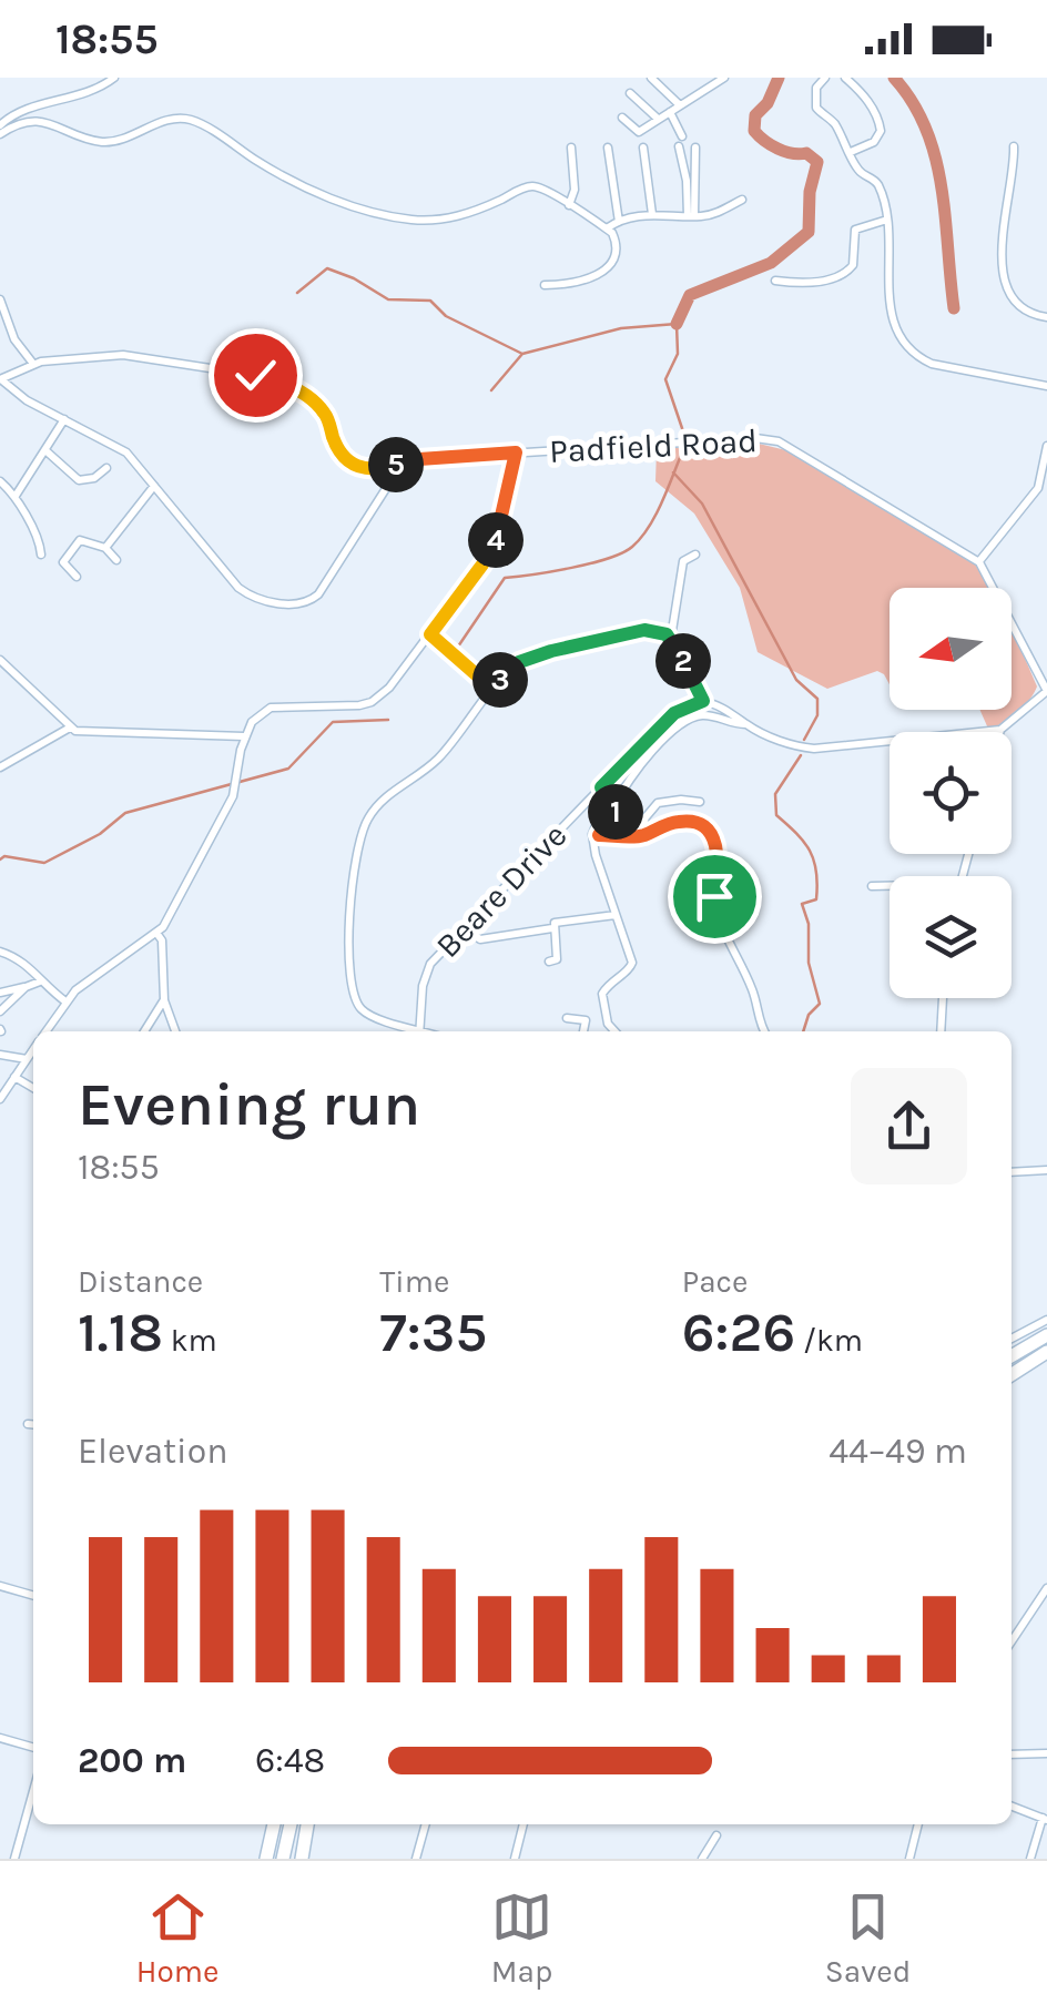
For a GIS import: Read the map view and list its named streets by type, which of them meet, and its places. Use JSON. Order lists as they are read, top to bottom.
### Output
{
  "streets": {
    "street": ["Padfield Road", "Beare Drive"]
  },
  "north": "left",
  "page": {
    "status": "18:55",
    "pins": [
      "5",
      "4",
      "2",
      "3",
      "1"
    ],
    "heading": ["Evening run", "18:55"],
    "stats": [
      ["Distance", "1.18 km"],
      ["Time", "7:35"],
      ["Pace", "6:26 /km"]
    ],
    "chart": ["Elevation", "44–49 m"],
    "list": [
      {
        "name": "200 m",
        "note": "6:48"
      }
    ],
    "tabs": ["Home", "Map", "Saved"]
  }
}
